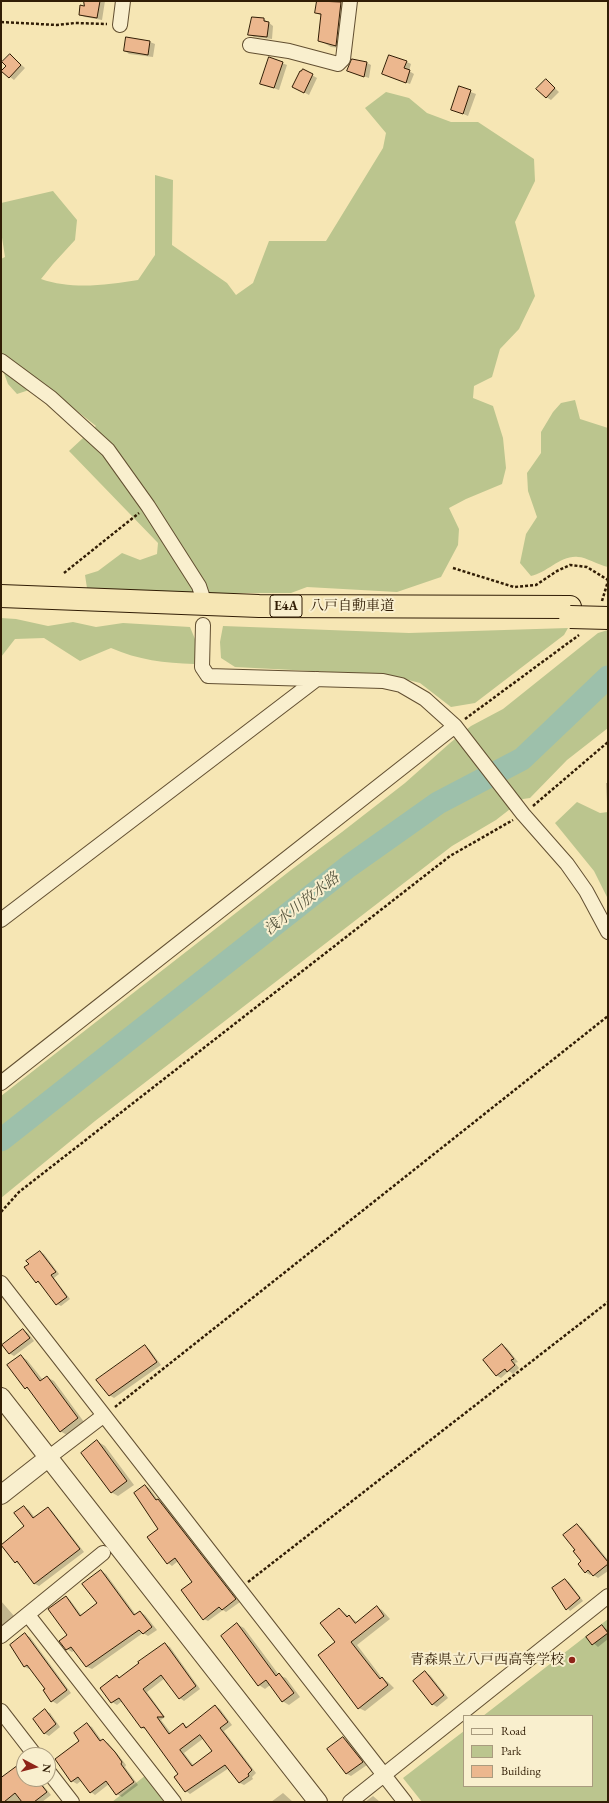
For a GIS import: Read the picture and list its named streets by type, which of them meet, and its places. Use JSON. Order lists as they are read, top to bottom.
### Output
{
  "streets": {
    "highway": ["E4A", "八戸自動車道"]
  },
  "water": ["浅水川放水路"],
  "places": ["青森県立八戸西高等学校"],
  "legend": ["Road", "Park", "Building"],
  "north": "right"
}
